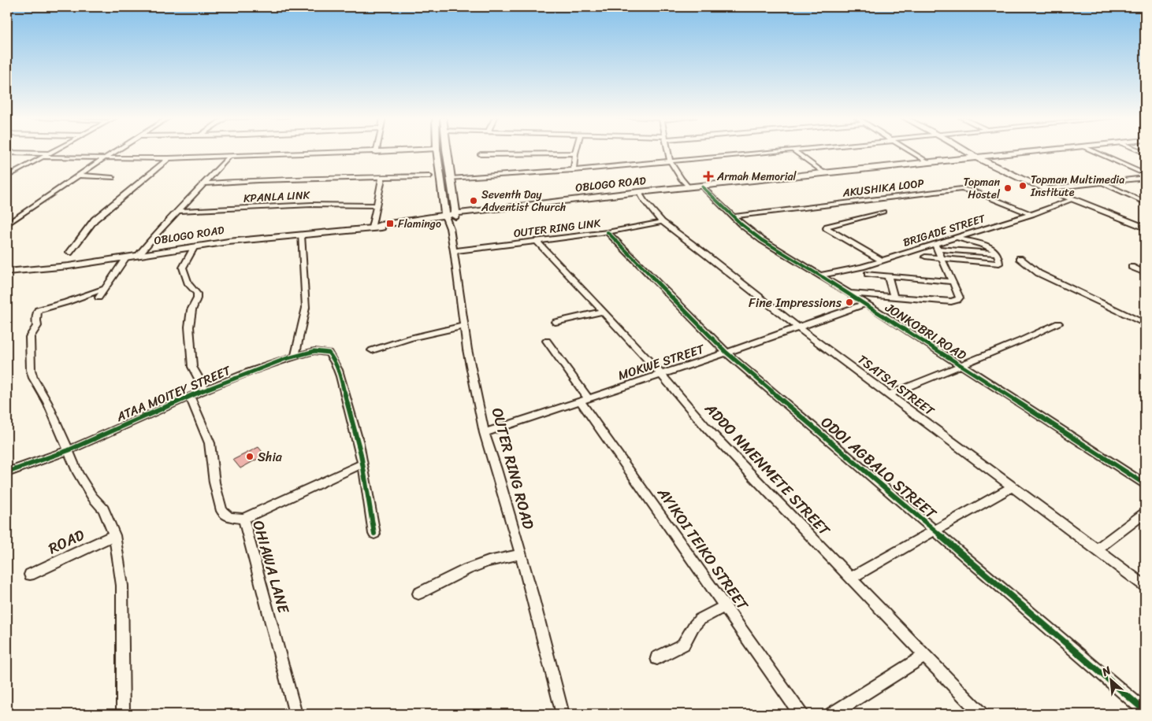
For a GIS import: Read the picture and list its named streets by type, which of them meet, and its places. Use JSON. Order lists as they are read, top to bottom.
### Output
{
  "streets": {
    "main road": ["OBLOGO ROAD", "OUTER RING ROAD"],
    "street": [
      "AKUSHIKA LOOP",
      "KPANLA LINK",
      "OUTER RING LINK",
      "BRIGADE STREET",
      "JONKOBRI ROAD",
      "MOKWE STREET",
      "TSATSA STREET",
      "ATAA MOITEY STREET",
      "ODOI AGBALO STREET",
      "ADDO NMENMETE STREET",
      "ROAD",
      "AYIKOI TEIKO STREET",
      "OHIAWA LANE"
    ]
  },
  "crossings": [
    ["OBLOGO ROAD", "JONKOBRI ROAD"],
    ["OBLOGO ROAD", "TSATSA STREET"],
    ["OBLOGO ROAD", "OUTER RING ROAD"],
    ["AKUSHIKA LOOP", "BRIGADE STREET"],
    ["AKUSHIKA LOOP", "JONKOBRI ROAD"],
    ["OUTER RING LINK", "TSATSA STREET"],
    ["OUTER RING LINK", "ODOI AGBALO STREET"],
    ["OUTER RING LINK", "OUTER RING ROAD"],
    ["OUTER RING LINK", "ADDO NMENMETE STREET"],
    ["BRIGADE STREET", "JONKOBRI ROAD"],
    ["JONKOBRI ROAD", "MOKWE STREET"],
    ["MOKWE STREET", "TSATSA STREET"],
    ["MOKWE STREET", "ODOI AGBALO STREET"],
    ["MOKWE STREET", "OUTER RING ROAD"],
    ["MOKWE STREET", "ADDO NMENMETE STREET"],
    ["MOKWE STREET", "AYIKOI TEIKO STREET"],
    ["ATAA MOITEY STREET", "OHIAWA LANE"]
  ],
  "places": {
    "health": ["Armah Memorial"],
    "other": [
      "Topman Multimedia Institute",
      "Topman Hostel",
      "Seventh Day Adventist Church",
      "Fine Impressions",
      "Shia"
    ],
    "transit": ["Flamingo"]
  },
  "north": "top left"
}
